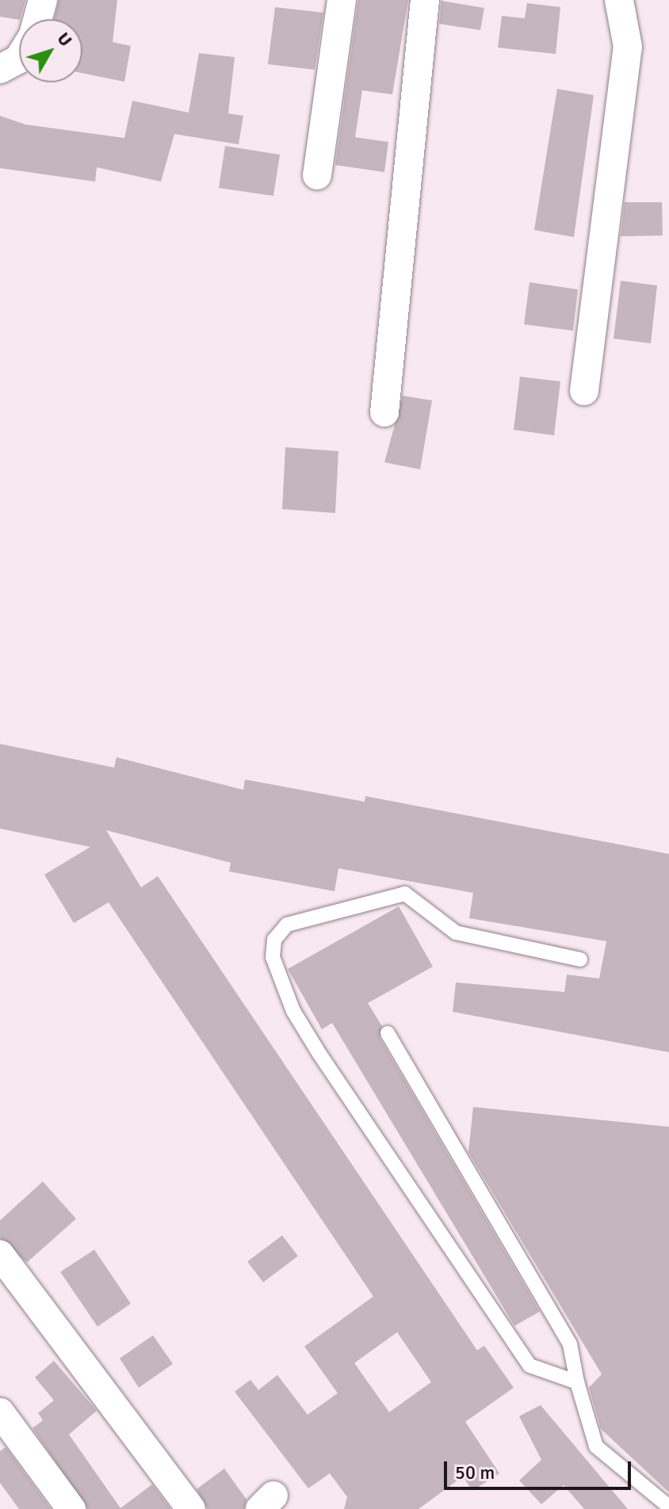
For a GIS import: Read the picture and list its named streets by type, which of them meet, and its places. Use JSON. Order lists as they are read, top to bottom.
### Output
{
  "scale_bar": "50 m",
  "north": "top right"
}
